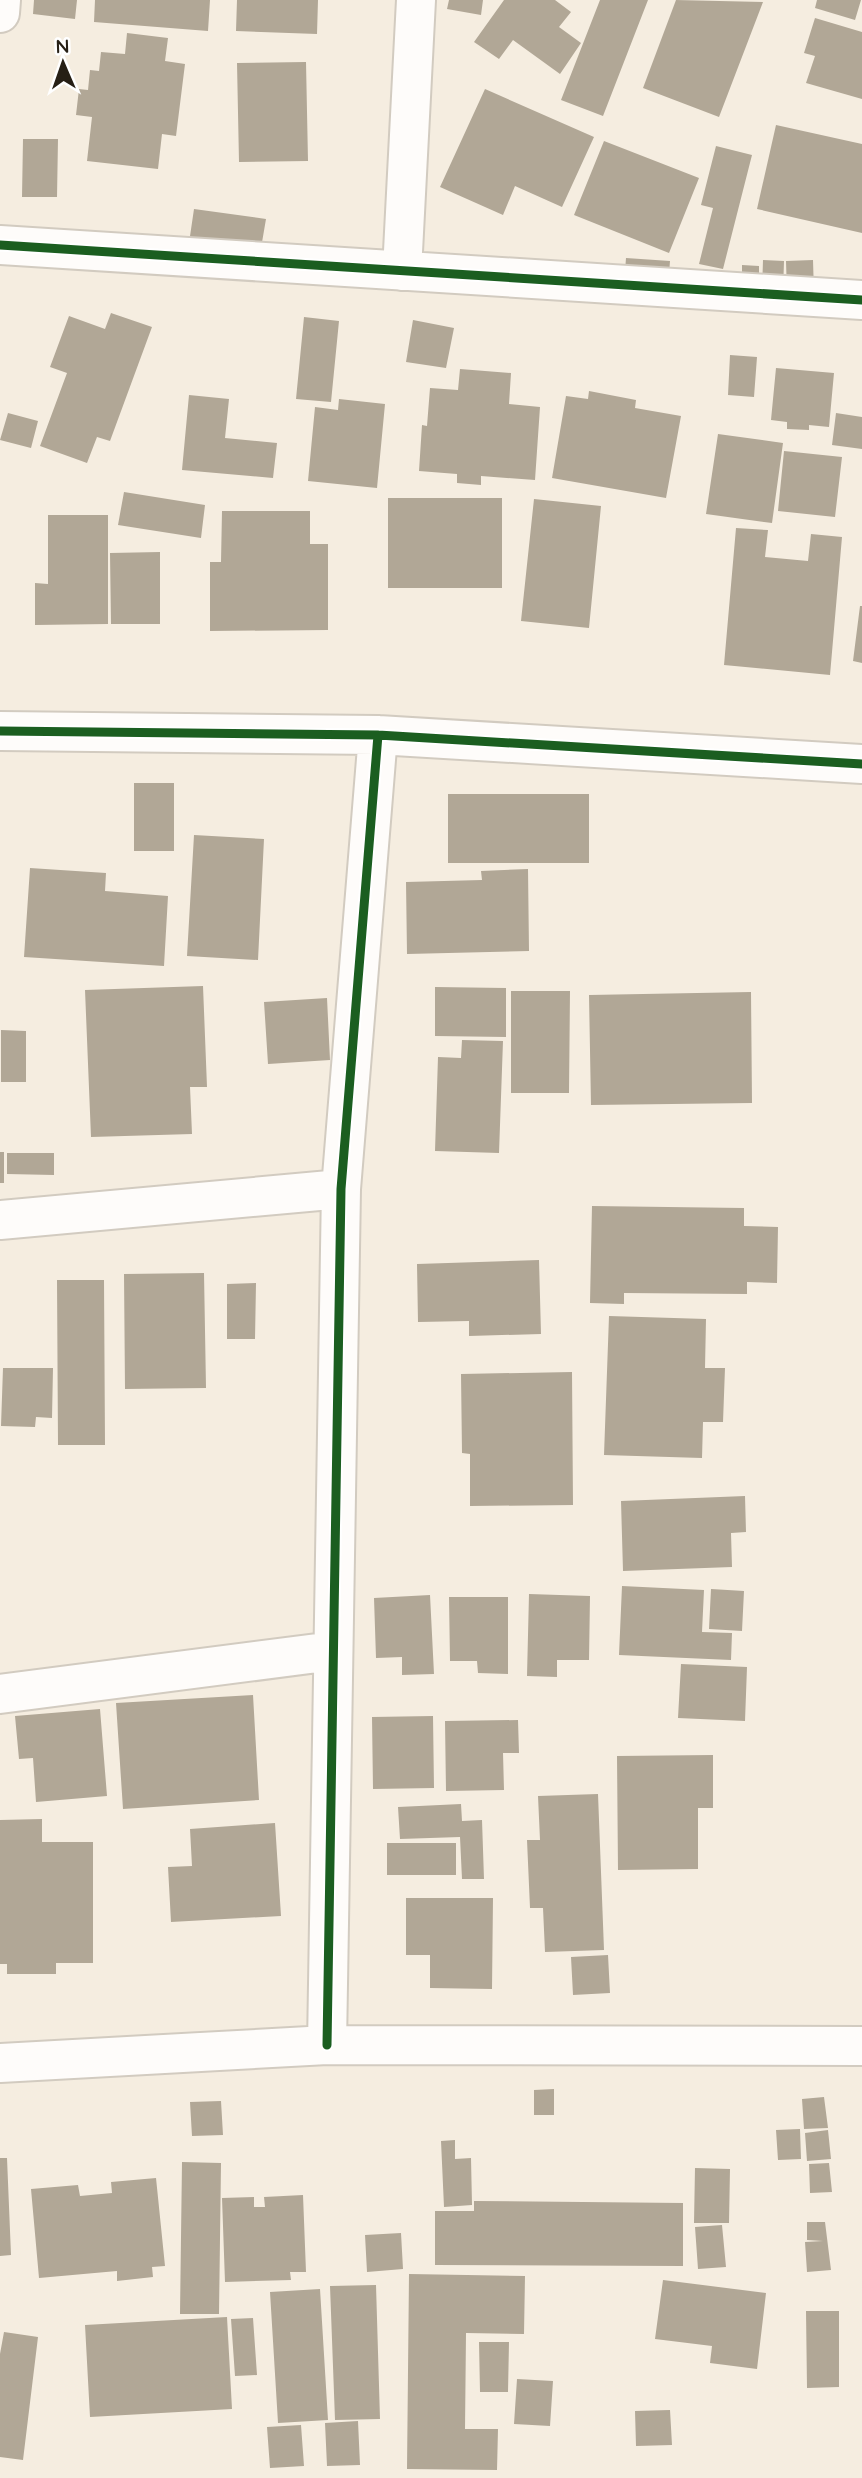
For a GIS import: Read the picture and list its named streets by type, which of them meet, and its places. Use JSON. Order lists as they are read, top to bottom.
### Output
{
  "north": "top"
}
